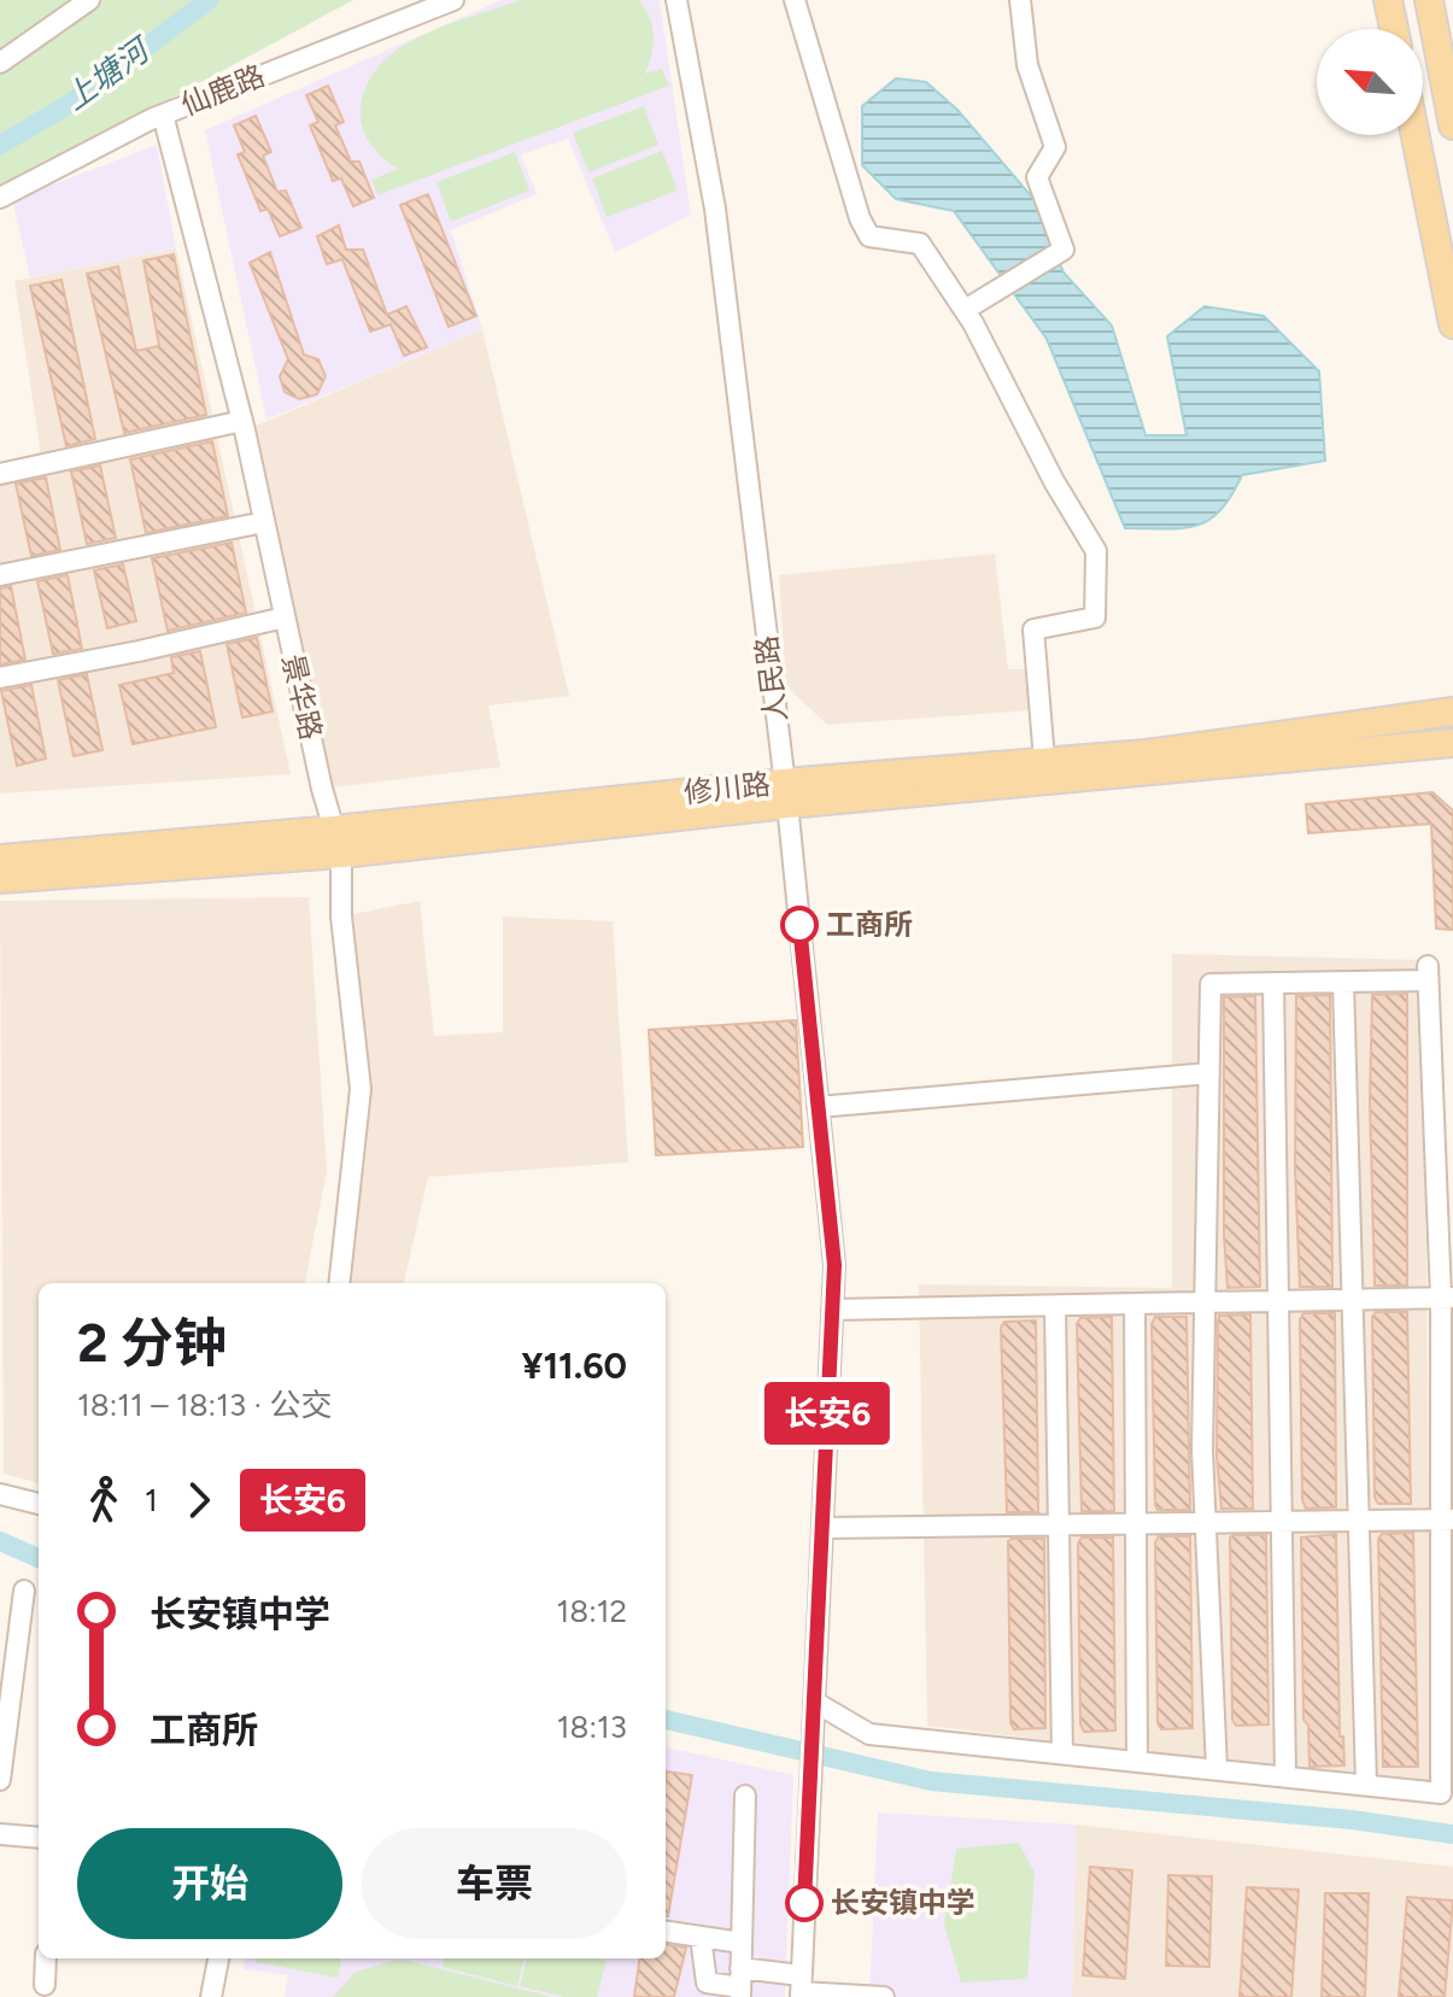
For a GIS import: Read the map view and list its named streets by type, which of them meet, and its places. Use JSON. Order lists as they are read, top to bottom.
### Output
{
  "streets": {
    "main road": ["修川路"],
    "street": ["仙鹿路", "人民路", "景华路"]
  },
  "crossings": [
    ["仙鹿路", "景华路"],
    ["人民路", "修川路"],
    ["景华路", "修川路"]
  ],
  "water": ["上塘河"],
  "places": ["工商所", "长安镇中学"],
  "lines": ["bus line 长安6"],
  "north": "top left",
  "page": {
    "on_map": "长安6",
    "heading": ["2 分钟", "18:11 – 18:13 · 公交", "¥11.60"],
    "legs": ["1", "长安6"],
    "list": [
      {
        "name": "长安镇中学",
        "value": "18:12"
      },
      {
        "name": "工商所",
        "value": "18:13"
      }
    ],
    "buttons": ["开始", "车票"]
  }
}
